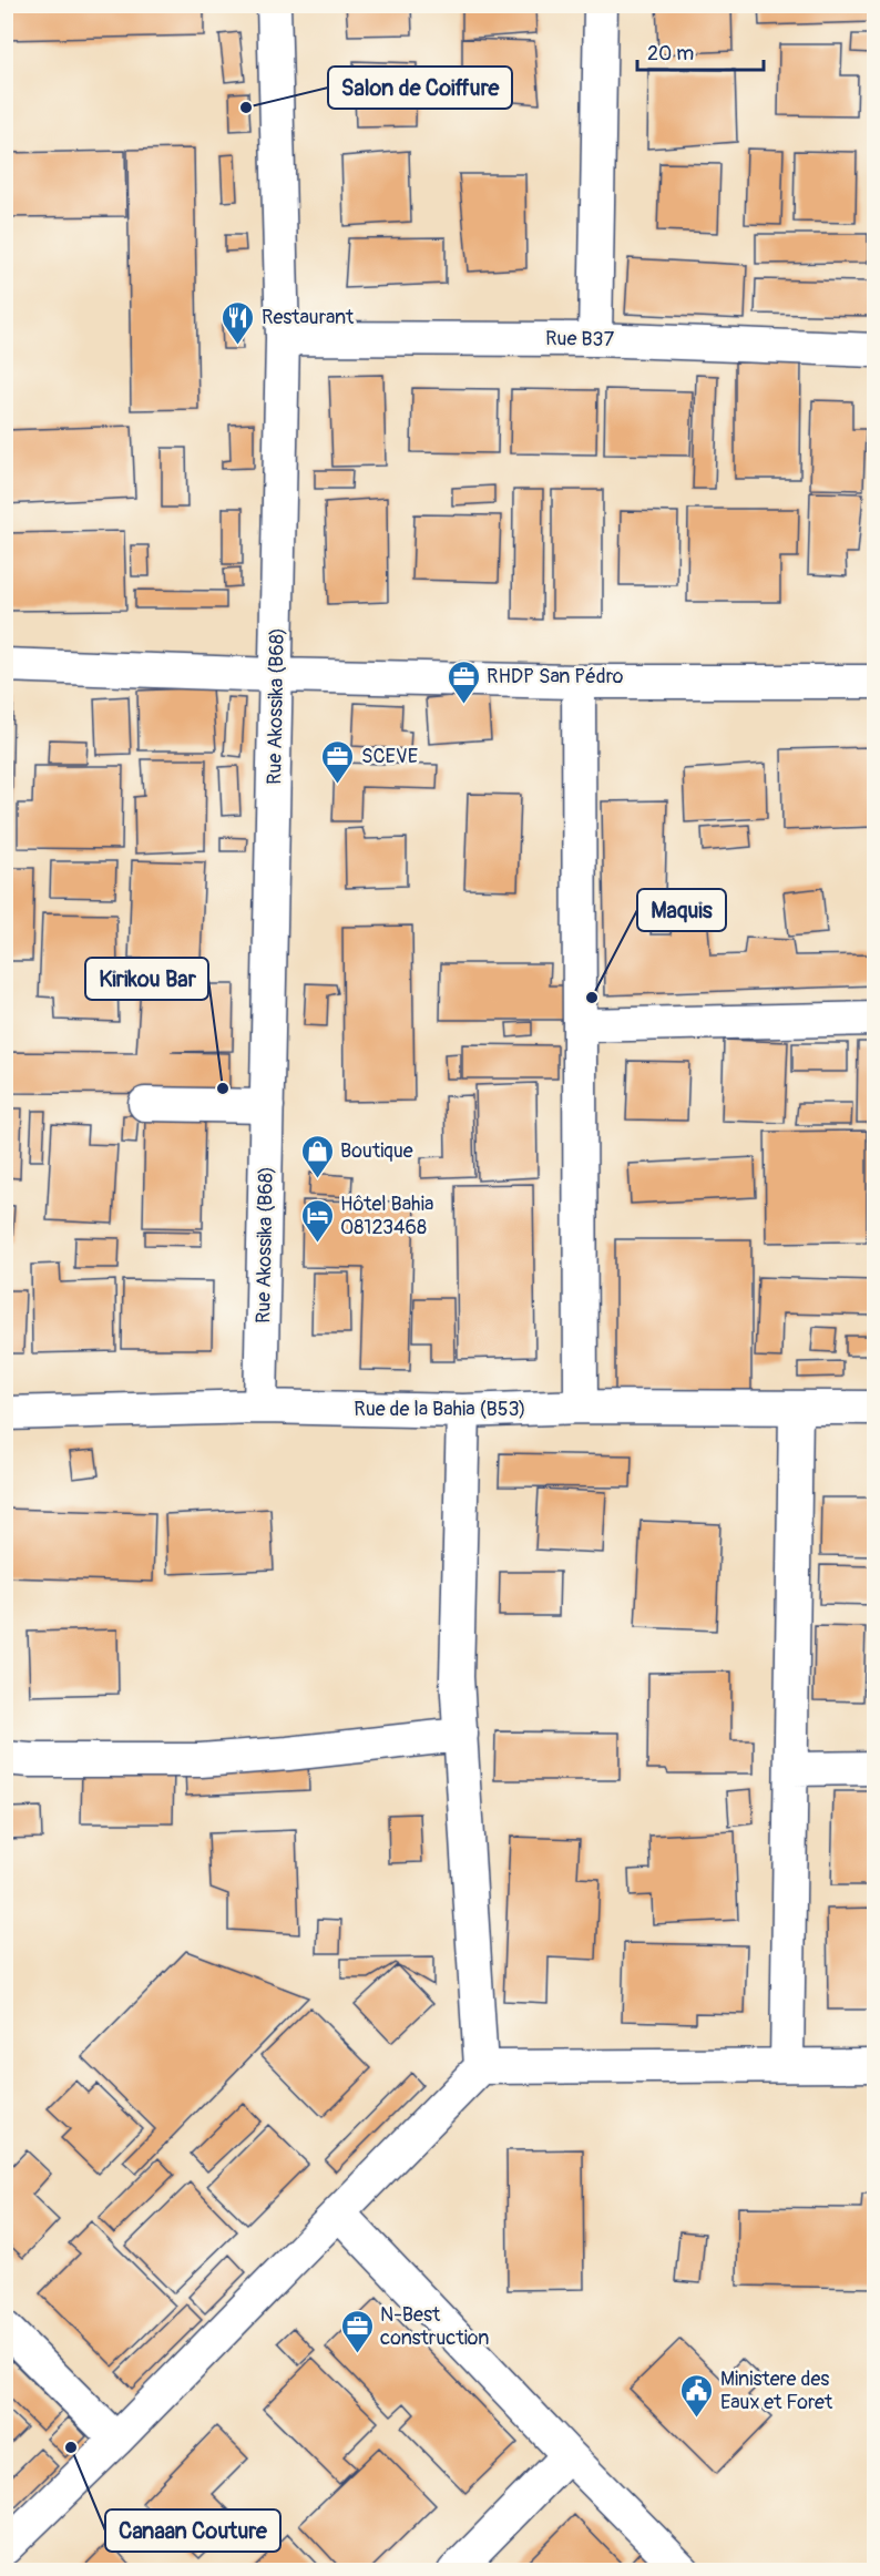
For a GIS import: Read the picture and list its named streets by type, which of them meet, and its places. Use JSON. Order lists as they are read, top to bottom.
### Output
{
  "streets": {
    "street": ["Rue B37", "Rue Akossika (B68)", "Rue de la Bahia (B53)"]
  },
  "crossings": [
    ["Rue B37", "Rue Akossika (B68)"],
    ["Rue Akossika (B68)", "Rue de la Bahia (B53)"]
  ],
  "places": {
    "other": [
      "Salon de Coiffure",
      "Maquis",
      "Kirikou Bar",
      "Canaan Couture"
    ],
    "restaurant": ["Restaurant"],
    "office": ["RHDP San Pédro", "SCEVE", "N-Best construction"],
    "shop": ["Boutique"],
    "hotel": ["Hôtel Bahia 08123468"],
    "public building": ["Ministere des Eaux et Foret"]
  },
  "scale_bar": "20 m"
}
